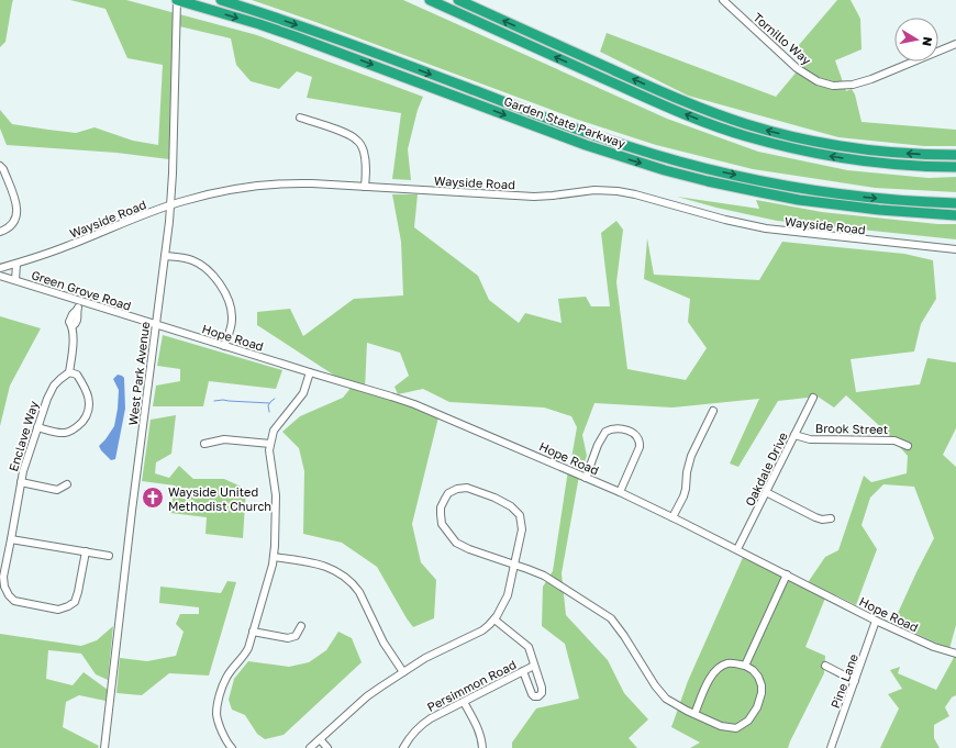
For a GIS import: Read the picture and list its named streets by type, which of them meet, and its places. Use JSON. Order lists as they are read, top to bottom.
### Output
{
  "streets": {
    "highway": ["Garden State Parkway"],
    "street": [
      "Tornillo Way",
      "Wayside Road",
      "Green Grove Road",
      "Hope Road",
      "West Park Avenue",
      "Brook Street",
      "Enclave Way",
      "Oakdale Drive",
      "Pine Lane",
      "Persimmon Road"
    ]
  },
  "crossings": [
    ["Garden State Parkway", "West Park Avenue"],
    ["Wayside Road", "West Park Avenue"],
    ["Green Grove Road", "Hope Road"],
    ["Green Grove Road", "West Park Avenue"],
    ["Hope Road", "West Park Avenue"],
    ["Hope Road", "Oakdale Drive"],
    ["Hope Road", "Pine Lane"],
    ["Brook Street", "Oakdale Drive"]
  ],
  "places": {
    "church": ["Wayside United Methodist Church"]
  },
  "north": "right"
}
